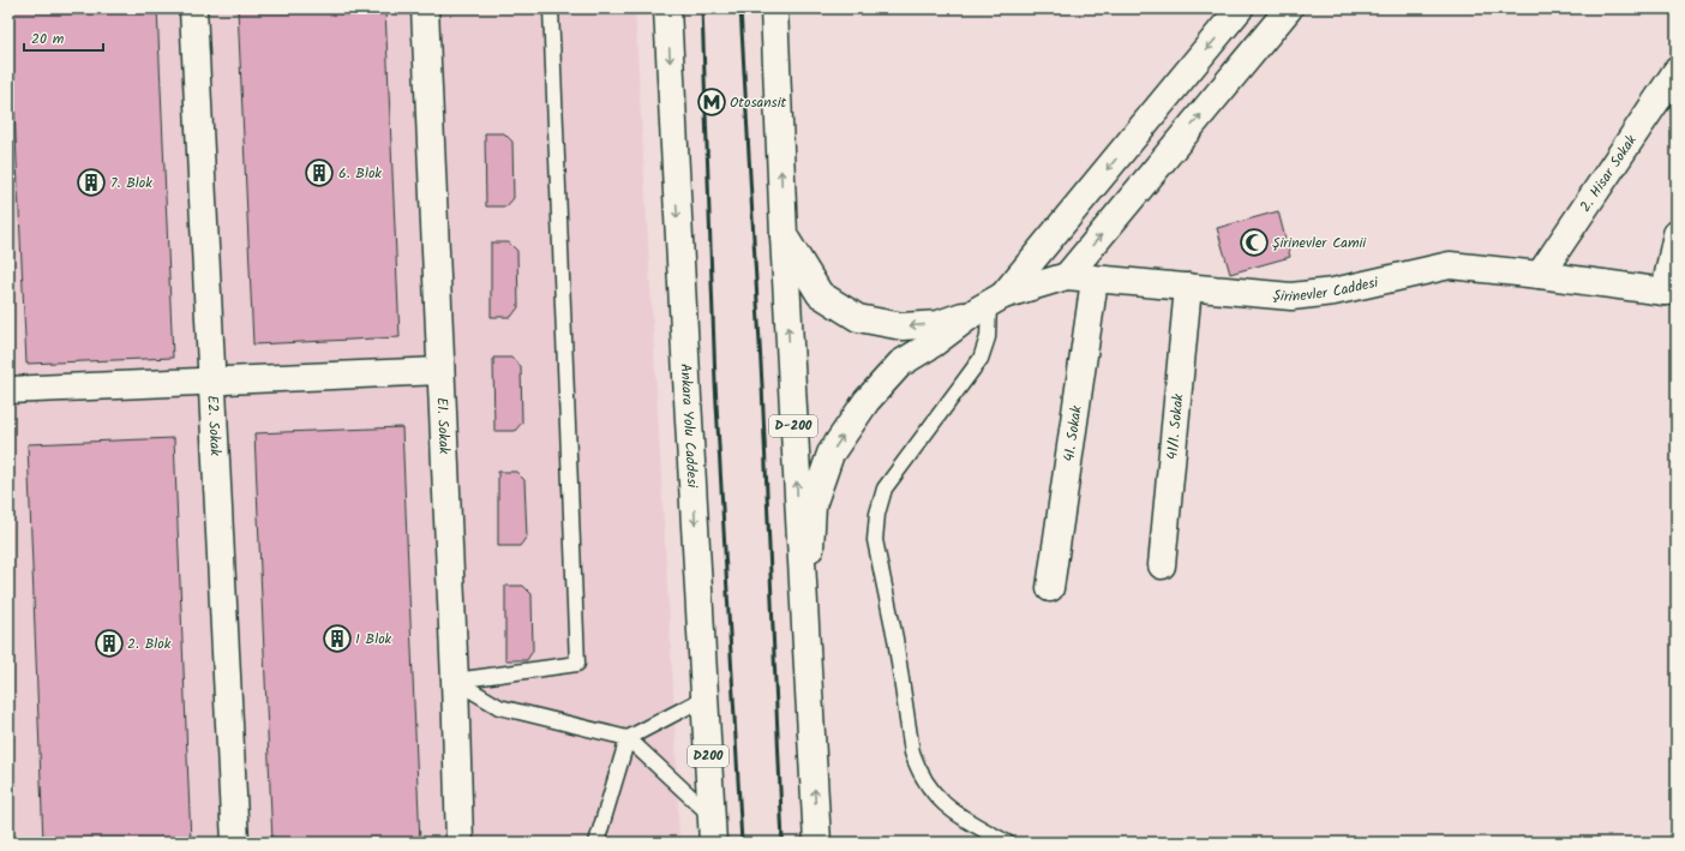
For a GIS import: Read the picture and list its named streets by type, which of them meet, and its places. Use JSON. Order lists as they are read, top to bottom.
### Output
{
  "streets": {
    "main road": [
      "2. Hisar Sokak",
      "Şirinevler Caddesi",
      "E1. Sokak",
      "E2. Sokak",
      "Ankara Yolu Caddesi",
      "D-200",
      "41/1. Sokak",
      "41. Sokak",
      "D200"
    ]
  },
  "crossings": [
    ["2. Hisar Sokak", "Şirinevler Caddesi"],
    ["Şirinevler Caddesi", "D-200"],
    ["Şirinevler Caddesi", "41/1. Sokak"],
    ["Şirinevler Caddesi", "41. Sokak"]
  ],
  "places": {
    "metro station": ["Otosansit"],
    "building": [
      "6. Blok",
      "7. Blok",
      "1 Blok",
      "2. Blok"
    ],
    "mosque": ["Şirinevler Camii"]
  },
  "scale_bar": "20 m"
}
